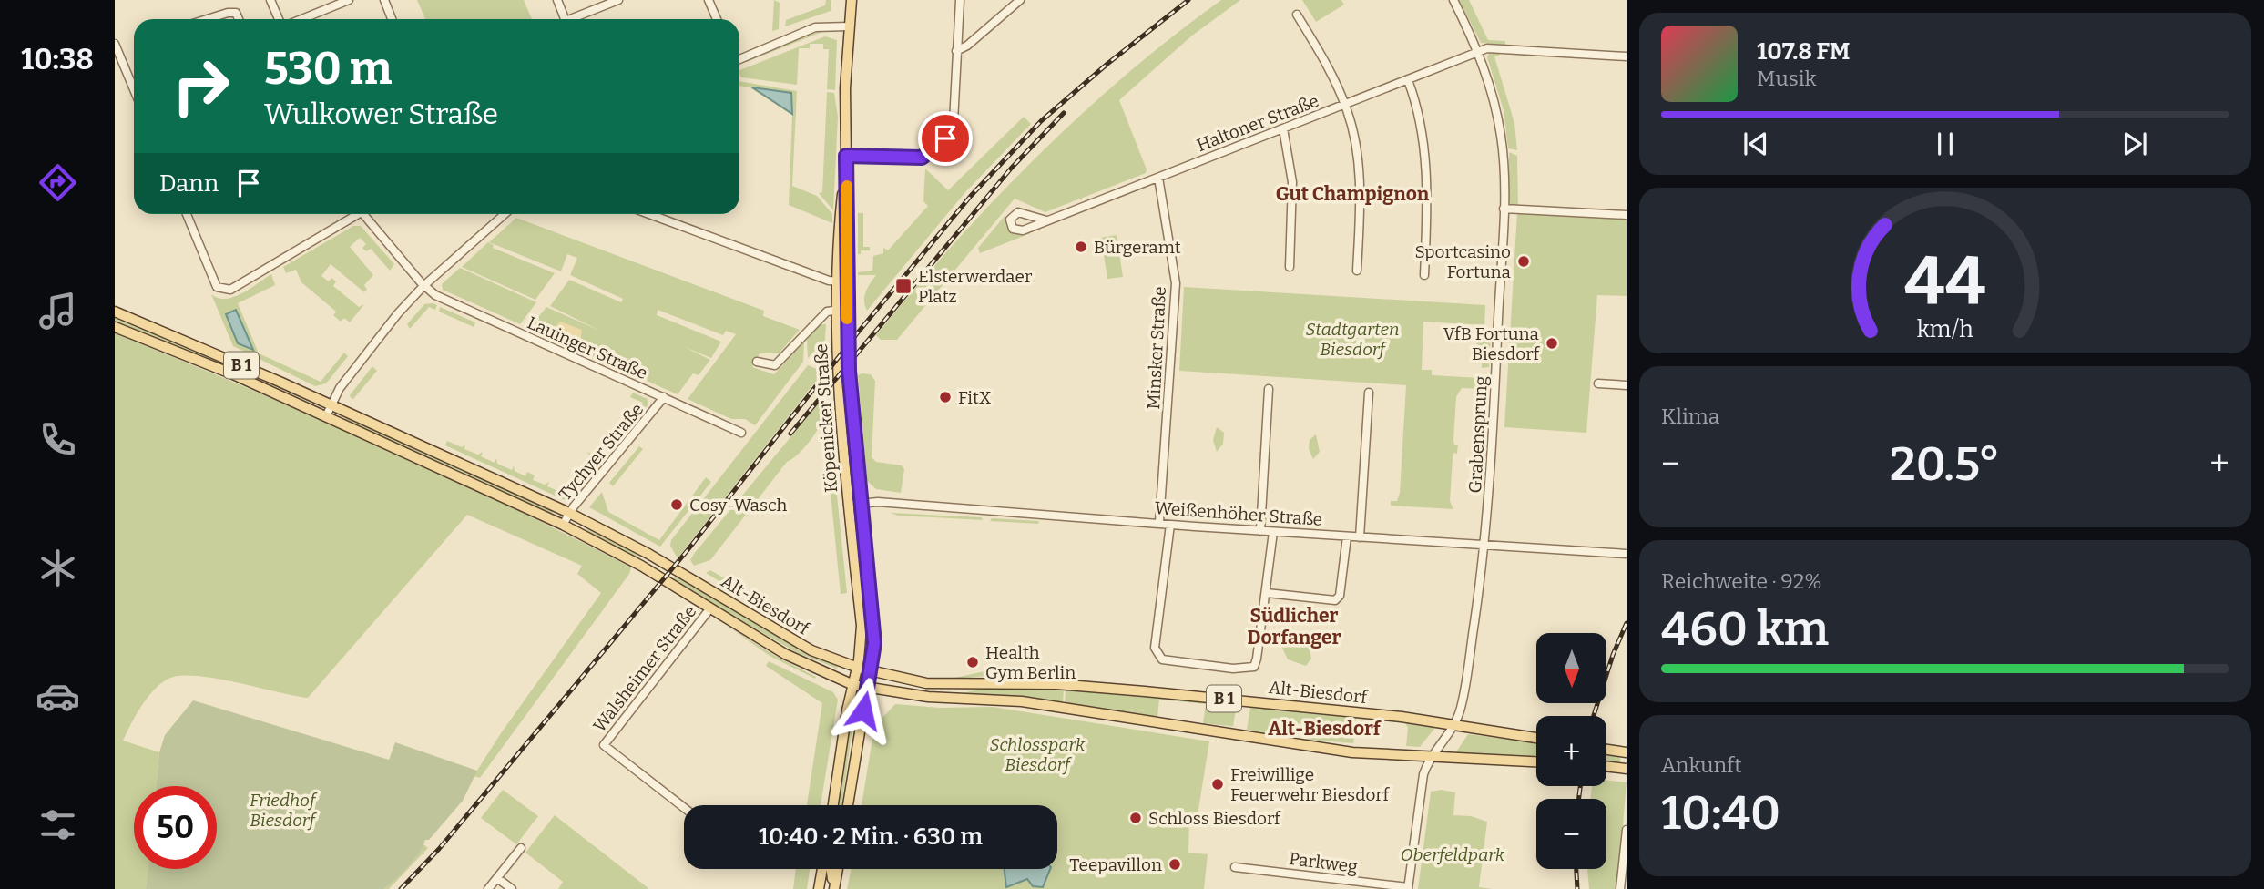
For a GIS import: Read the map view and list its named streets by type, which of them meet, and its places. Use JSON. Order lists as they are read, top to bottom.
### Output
{
  "streets": {
    "main road": ["B 1", "Köpenicker Straße", "Alt-Biesdorf"],
    "street": [
      "Haltoner Straße",
      "Lauinger Straße",
      "Minsker Straße",
      "Grabensprung",
      "Tychyer Straße",
      "Weißenhöher Straße",
      "Walsheimer Straße",
      "Parkweg"
    ]
  },
  "crossings": [
    ["Haltoner Straße", "Minsker Straße"],
    ["Haltoner Straße", "Grabensprung"],
    ["Lauinger Straße", "Tychyer Straße"],
    ["Minsker Straße", "Weißenhöher Straße"],
    ["Köpenicker Straße", "Weißenhöher Straße"],
    ["Köpenicker Straße", "Alt-Biesdorf"],
    ["Grabensprung", "Weißenhöher Straße"],
    ["Grabensprung", "Alt-Biesdorf"],
    ["Tychyer Straße", "Alt-Biesdorf"],
    ["Alt-Biesdorf", "Walsheimer Straße"]
  ],
  "districts": ["Gut Champignon", "Südlicher Dorfanger", "Alt-Biesdorf"],
  "parks": [
    "Stadtgarten Biesdorf",
    "Schlosspark Biesdorf",
    "Friedhof Biesdorf",
    "Oberfeldpark"
  ],
  "places": {
    "other": [
      "Bürgeramt",
      "Sportcasino Fortuna",
      "VfB Fortuna Biesdorf",
      "FitX",
      "Cosy-Wasch",
      "Health Gym Berlin",
      "Freiwillige Feuerwehr Biesdorf",
      "Schloss Biesdorf",
      "Teepavillon"
    ],
    "transit": ["Elsterwerdaer Platz"]
  },
  "north": "bottom",
  "page": {
    "tabs": "10:38",
    "turn": ["530 m", "Wulkower Straße"],
    "song": ["107.8 FM", "Musik"],
    "then": "Dann",
    "tile": [
      "Klima",
      ["Reichweite · 92%", "460 km"],
      ["Ankunft", "10:40"]
    ],
    "heat": ["−", "20.5°", "+"],
    "map_buttons": ["+", "−"],
    "limit": "50",
    "trip": "10:40 · 2 Min. · 630 m",
    "gauge": ["44", "km/h"]
  }
}
